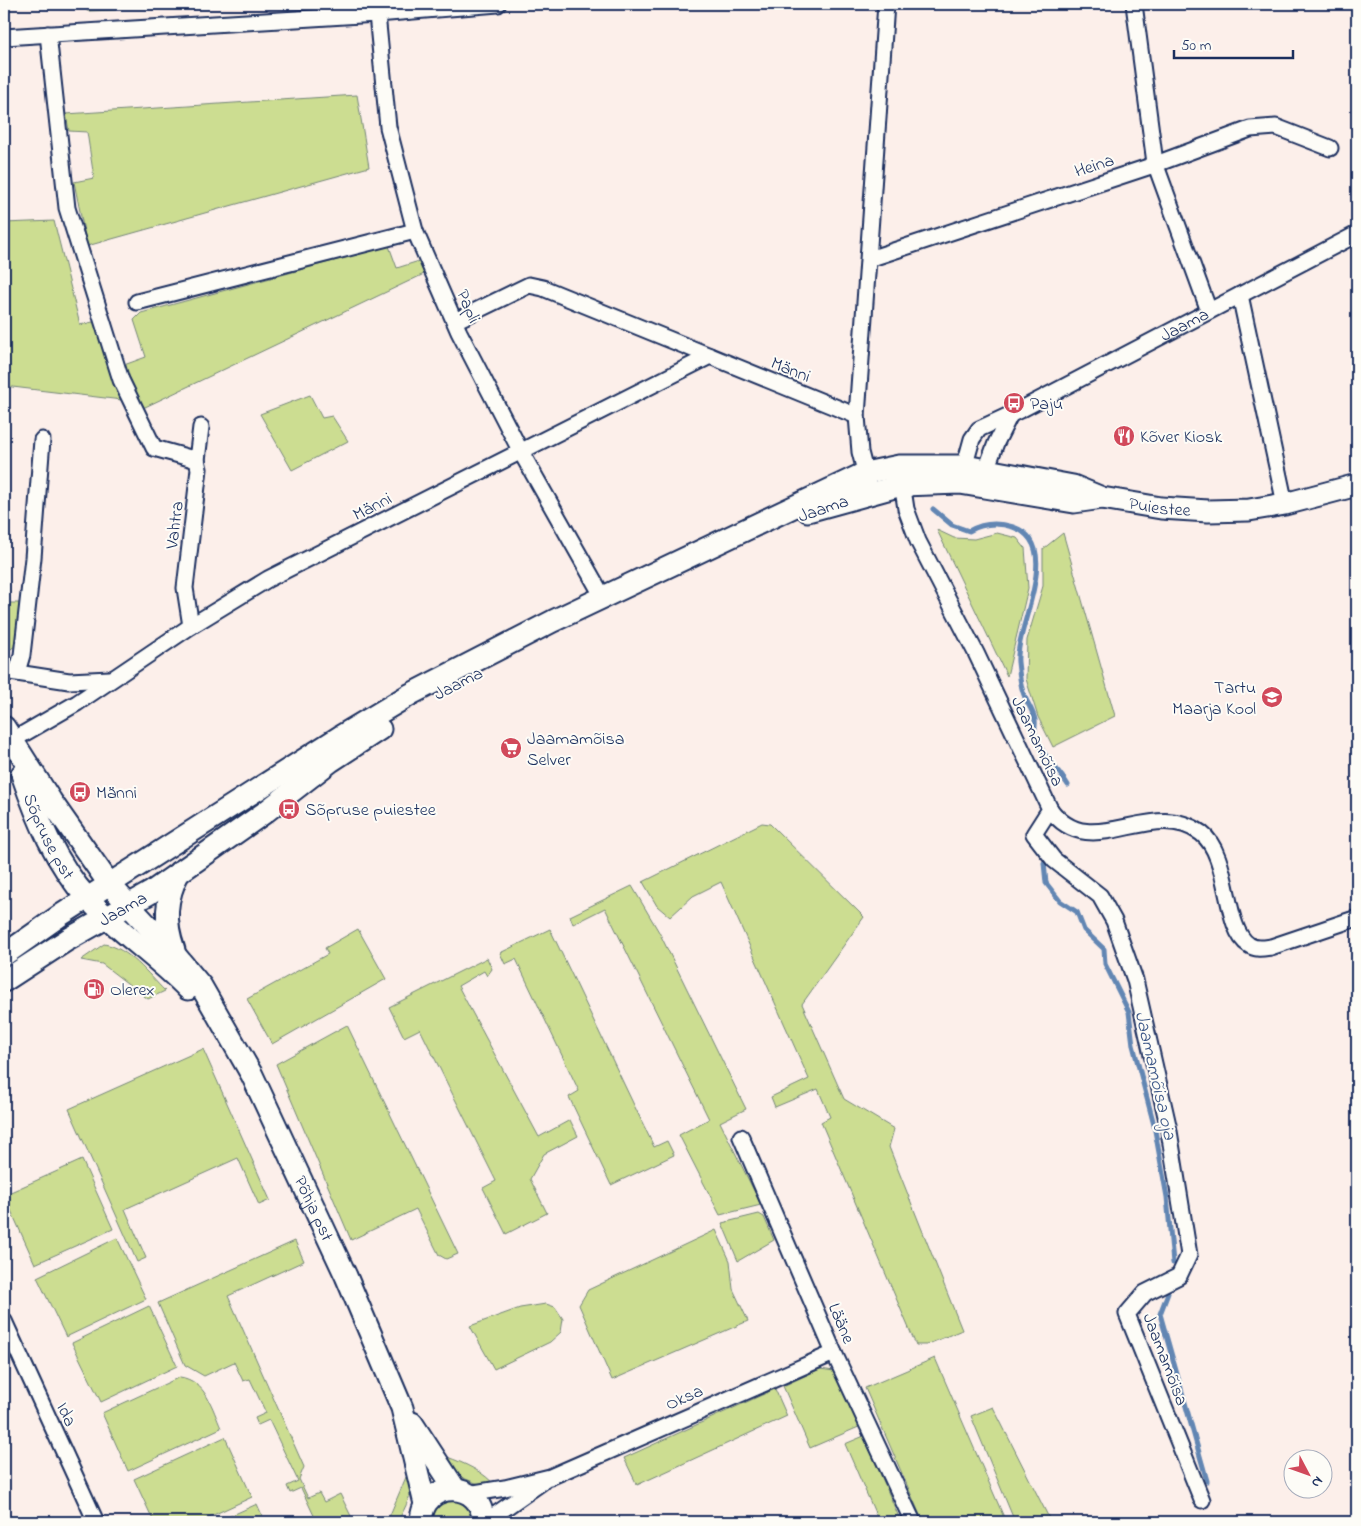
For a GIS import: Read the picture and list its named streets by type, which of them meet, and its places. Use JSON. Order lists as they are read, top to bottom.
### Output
{
  "streets": {
    "main road": [
      "Jaama",
      "Puiestee",
      "Sõpruse pst",
      "Põhja pst"
    ],
    "street": [
      "Heina",
      "Papli",
      "Männi",
      "Vahtra",
      "Jaamamõisa",
      "Lääne",
      "Oksa",
      "Ida"
    ]
  },
  "crossings": [
    ["Papli", "Jaama"],
    ["Papli", "Männi"],
    ["Jaama", "Puiestee"],
    ["Jaama", "Jaamamõisa"],
    ["Jaama", "Sõpruse pst"],
    ["Jaama", "Põhja pst"],
    ["Männi", "Vahtra"],
    ["Männi", "Sõpruse pst"],
    ["Sõpruse pst", "Põhja pst"],
    ["Põhja pst", "Oksa"],
    ["Lääne", "Oksa"]
  ],
  "water": ["Jaamamõisa oja"],
  "places": {
    "bus stop": ["Paju", "Männi", "Sõpruse puiestee"],
    "restaurant": ["Kõver Kiosk"],
    "school or university": ["Tartu Maarja Kool"],
    "supermarket": ["Jaamamõisa Selver"],
    "fuel station": ["Olerex"]
  },
  "scale_bar": "50 m",
  "north": "bottom right"
}
